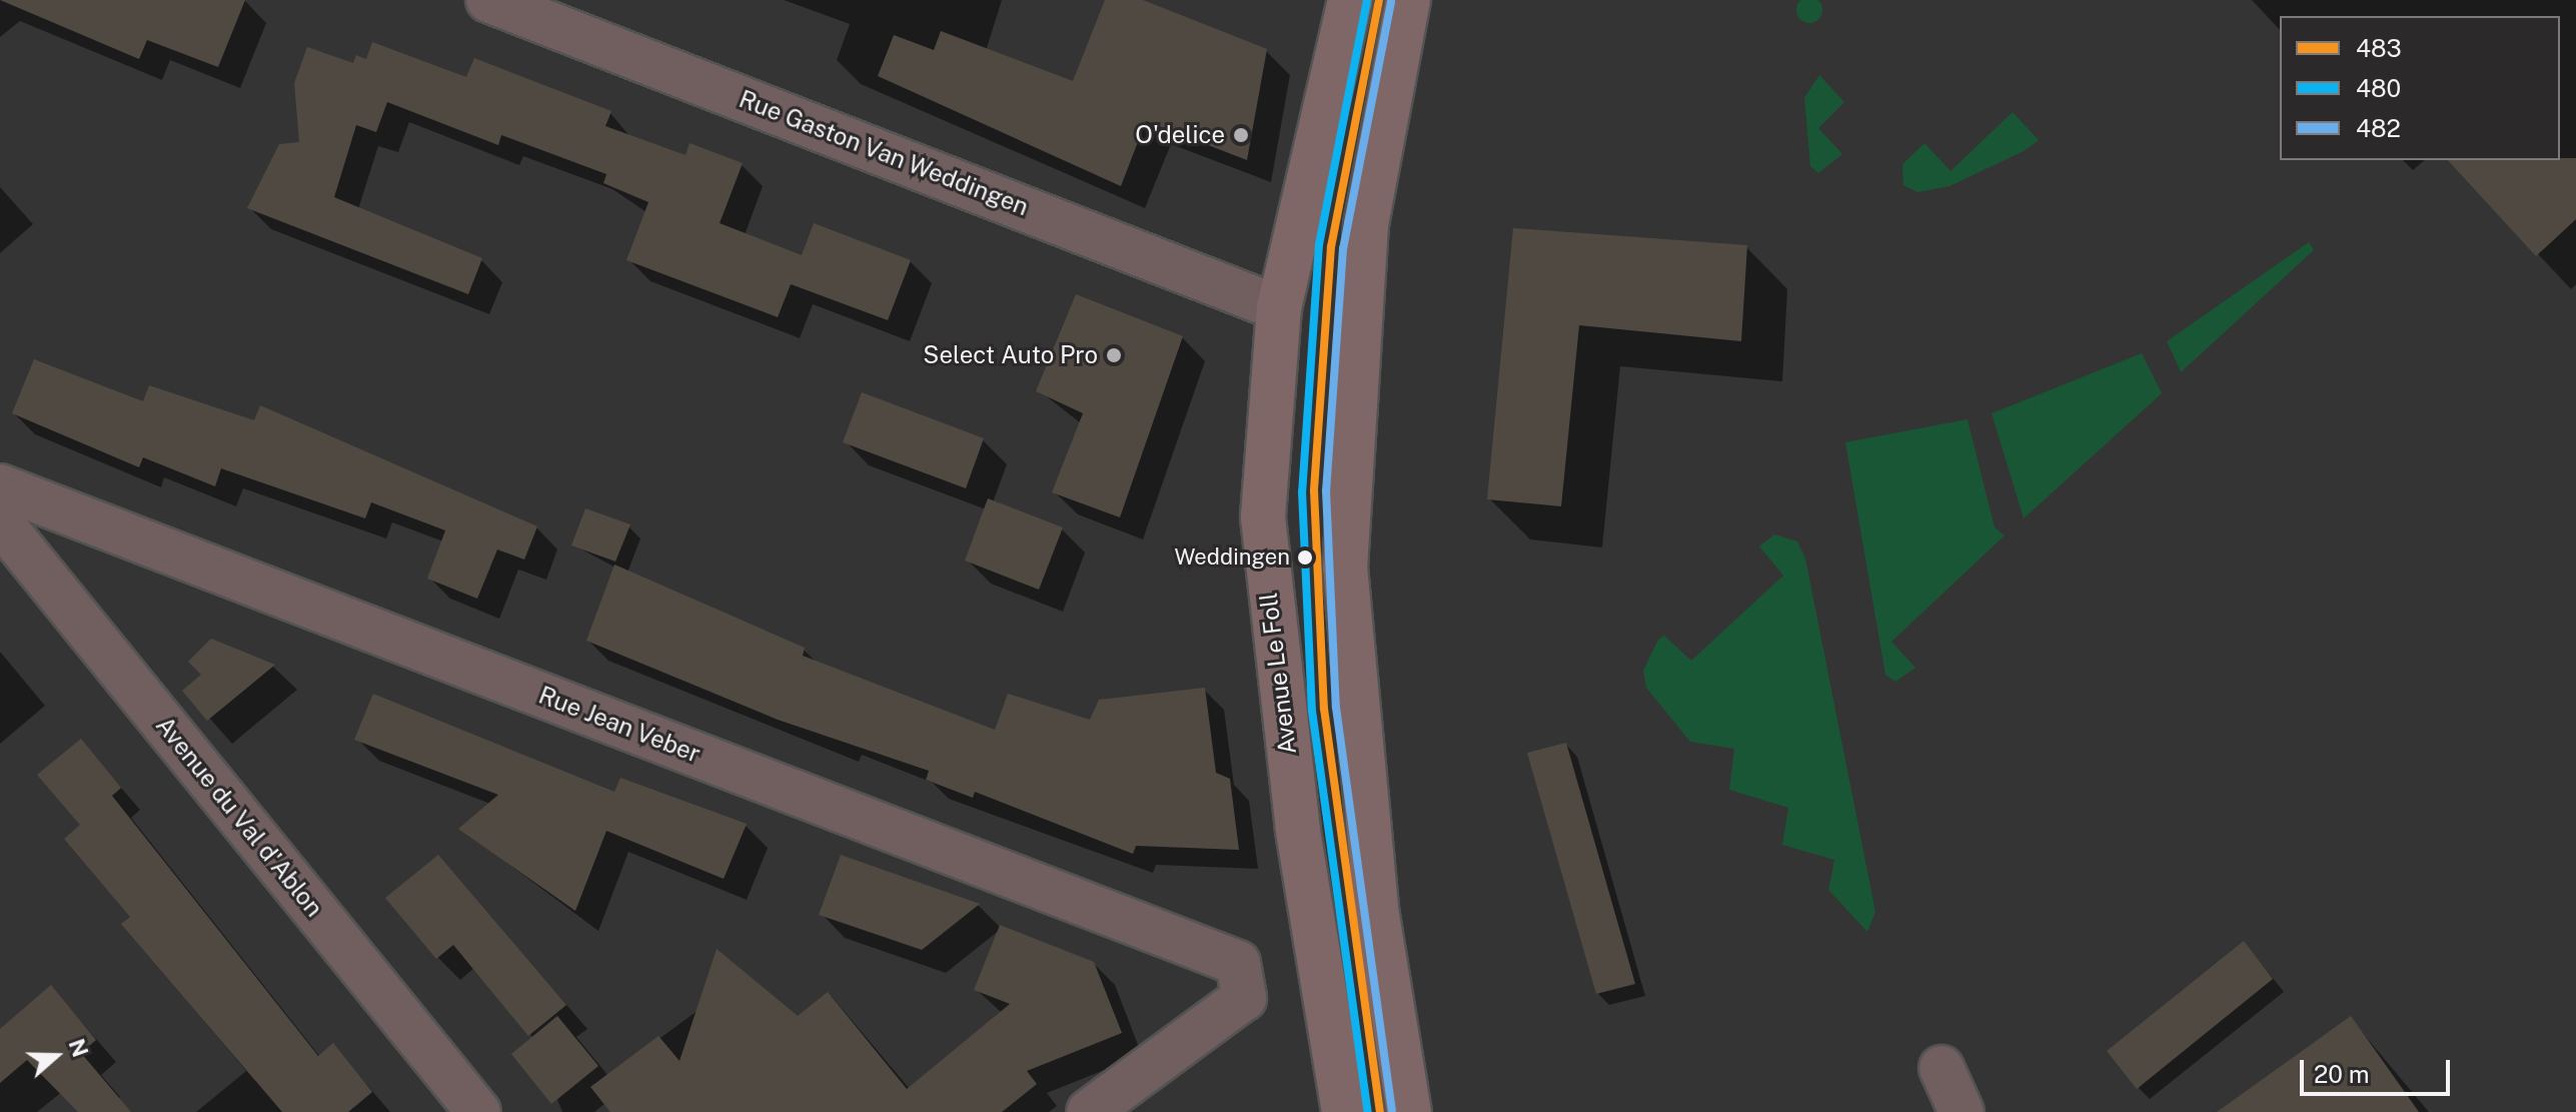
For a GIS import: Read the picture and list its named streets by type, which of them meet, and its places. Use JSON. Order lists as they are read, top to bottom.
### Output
{
  "streets": {
    "main road": ["Avenue Le Foll"],
    "street": ["Rue Gaston Van Weddingen", "Rue Jean Veber", "Avenue du Val d'Ablon"]
  },
  "crossings": [
    ["Rue Gaston Van Weddingen", "Avenue Le Foll"]
  ],
  "places": ["O'delice", "Select Auto Pro", "Weddingen"],
  "lines": ["transit line 483", "transit line 480", "transit line 482"],
  "legend": ["483", "480", "482"],
  "scale_bar": "20 m",
  "north": "right"
}
